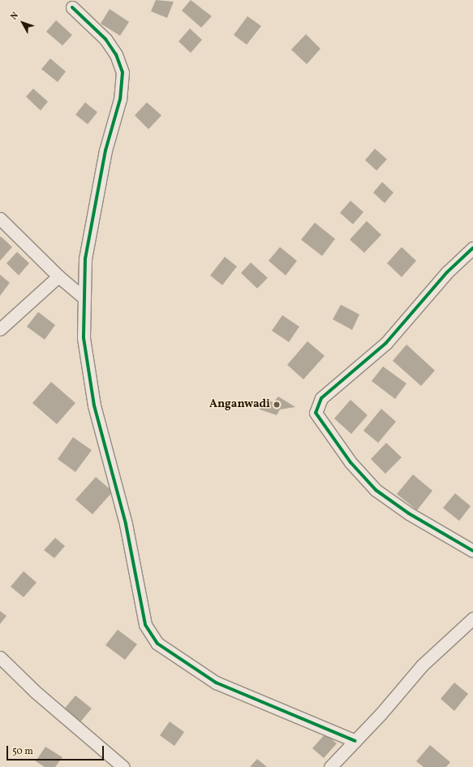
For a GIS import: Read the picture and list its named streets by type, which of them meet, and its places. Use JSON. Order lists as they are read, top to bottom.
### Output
{
  "places": ["Anganwadi"],
  "scale_bar": "50 m",
  "north": "top left"
}
